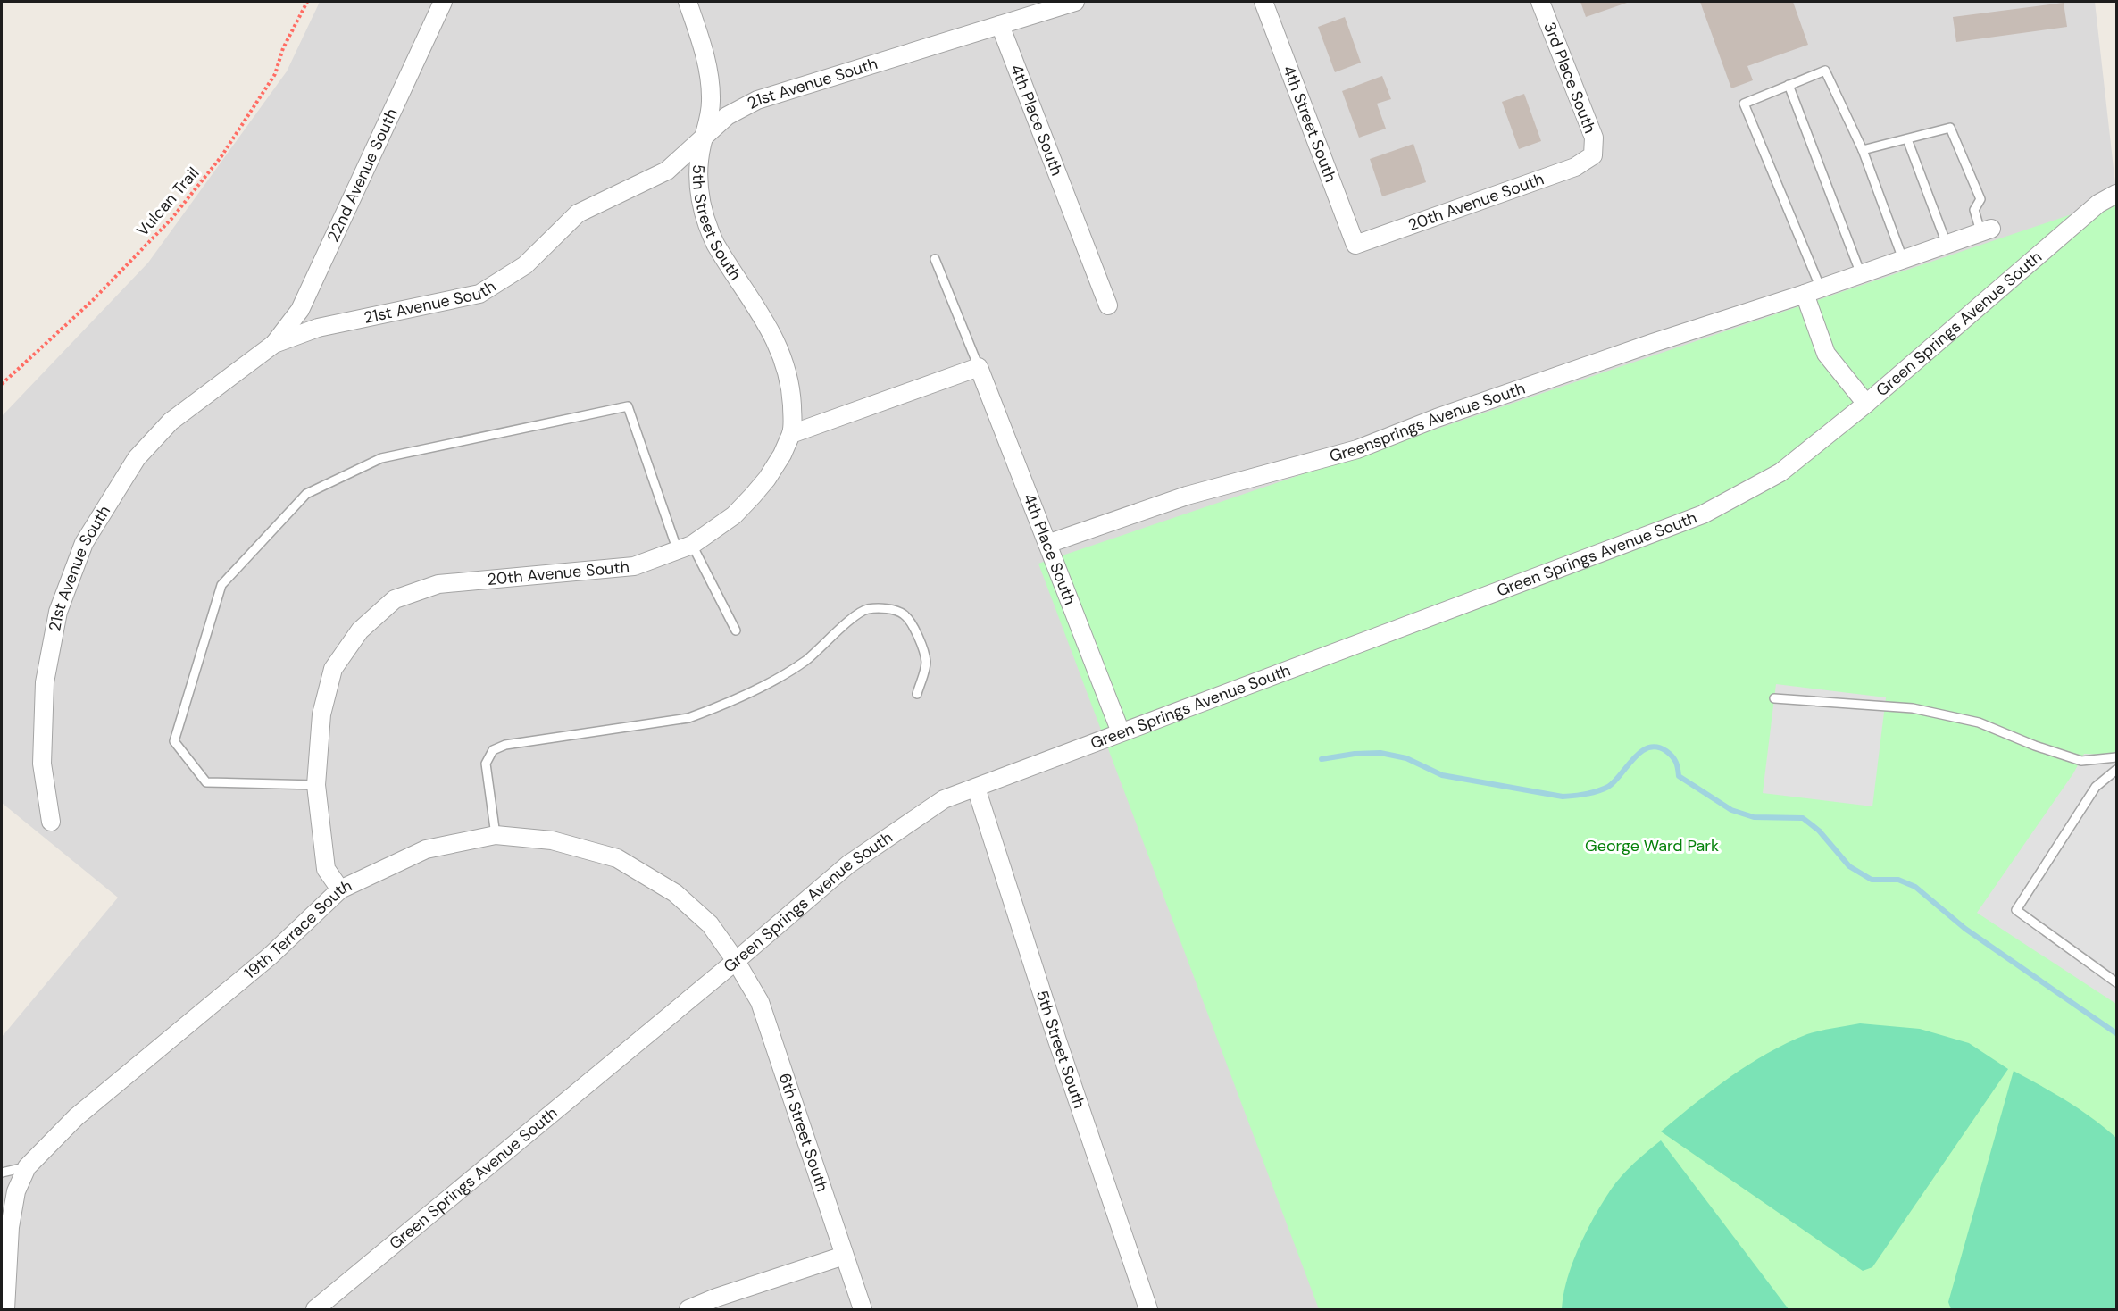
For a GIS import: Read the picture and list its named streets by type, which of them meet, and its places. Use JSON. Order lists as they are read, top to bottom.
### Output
{
  "streets": {
    "street": [
      "3rd Place South",
      "21st Avenue South",
      "4th Place South",
      "4th Street South",
      "22nd Avenue South",
      "20th Avenue South",
      "5th Street South",
      "Green Springs Avenue South",
      "Greensprings Avenue South",
      "19th Terrace South",
      "6th Street South"
    ],
    "path": ["Vulcan Trail"]
  },
  "crossings": [
    ["3rd Place South", "20th Avenue South"],
    ["21st Avenue South", "4th Place South"],
    ["21st Avenue South", "22nd Avenue South"],
    ["21st Avenue South", "5th Street South"],
    ["4th Place South", "Green Springs Avenue South"],
    ["4th Place South", "Greensprings Avenue South"],
    ["4th Street South", "20th Avenue South"],
    ["20th Avenue South", "5th Street South"],
    ["20th Avenue South", "19th Terrace South"],
    ["5th Street South", "Green Springs Avenue South"],
    ["Green Springs Avenue South", "19th Terrace South"],
    ["Green Springs Avenue South", "6th Street South"],
    ["19th Terrace South", "6th Street South"]
  ],
  "parks": ["George Ward Park"]
}
